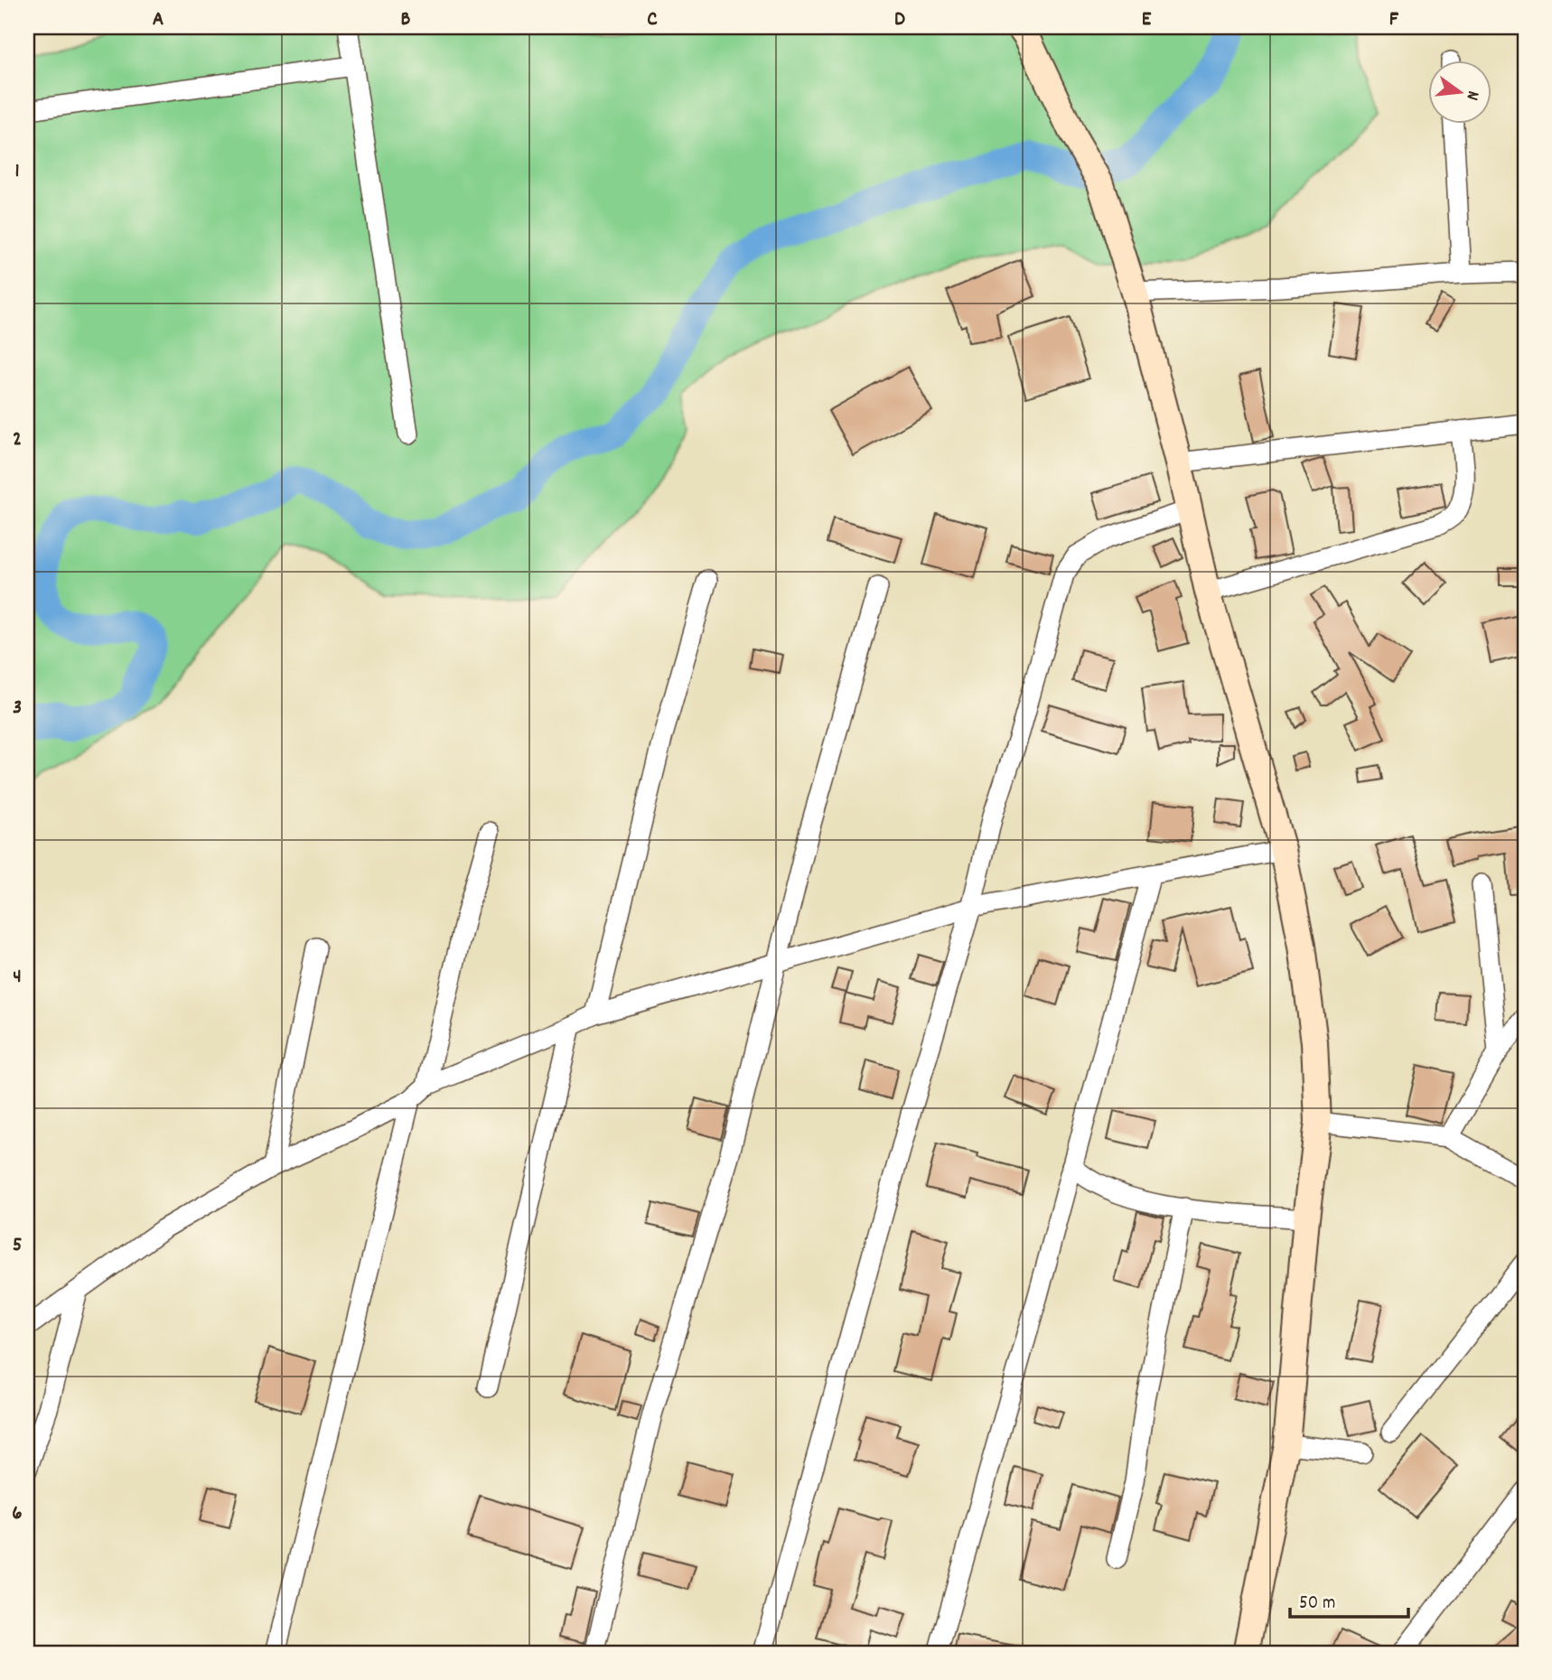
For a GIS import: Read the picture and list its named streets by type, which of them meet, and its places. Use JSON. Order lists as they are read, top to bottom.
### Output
{
  "scale_bar": "50 m",
  "north": "right",
  "grid": {
    "columns": [
      "A",
      "B",
      "C",
      "D",
      "E",
      "F"
    ],
    "rows": [
      "1",
      "2",
      "3",
      "4",
      "5",
      "6"
    ]
  }
}
